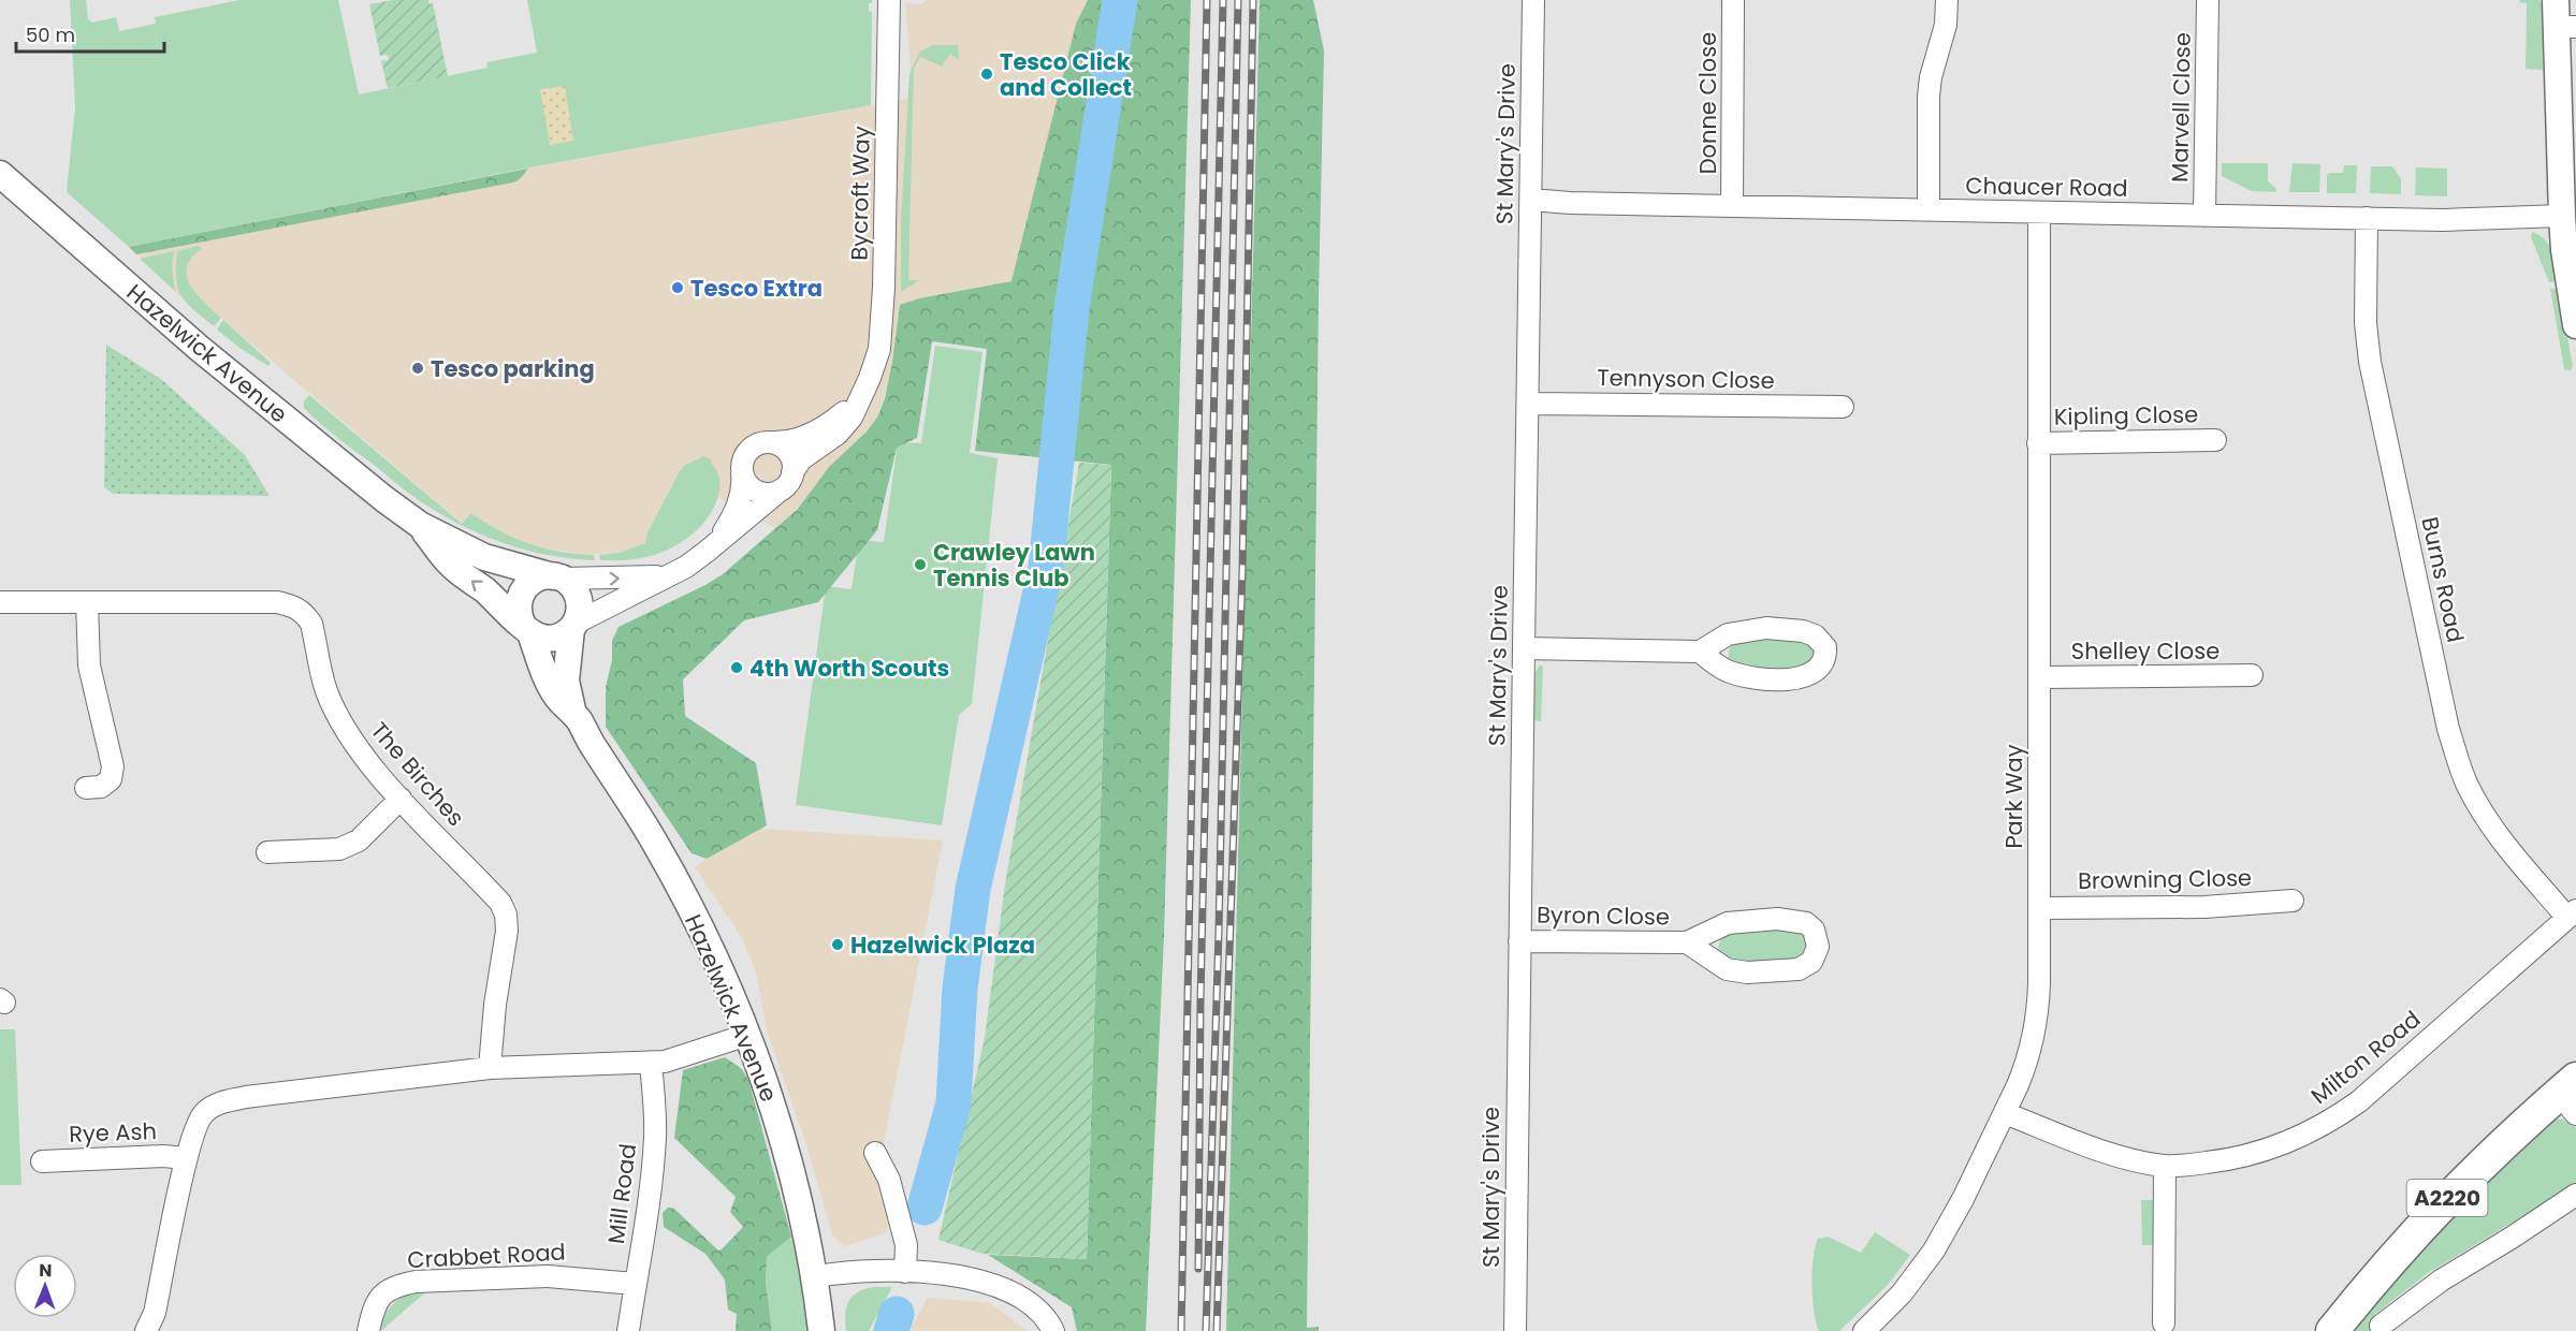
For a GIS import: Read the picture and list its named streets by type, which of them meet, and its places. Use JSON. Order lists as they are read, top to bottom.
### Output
{
  "streets": {
    "main road": ["A2220"],
    "street": [
      "Donne Close",
      "Marvell Close",
      "St Mary's Drive",
      "Chaucer Road",
      "Bycroft Way",
      "Hazelwick Avenue",
      "Tennyson Close",
      "Kipling Close",
      "Burns Road",
      "Shelley Close",
      "The Birches",
      "Park Way",
      "Browning Close",
      "Byron Close",
      "Milton Road",
      "Rye Ash",
      "Mill Road",
      "Crabbet Road"
    ]
  },
  "crossings": [
    ["Donne Close", "Chaucer Road"],
    ["Marvell Close", "Chaucer Road"],
    ["St Mary's Drive", "Chaucer Road"],
    ["St Mary's Drive", "Tennyson Close"],
    ["St Mary's Drive", "Byron Close"],
    ["Chaucer Road", "Burns Road"],
    ["Chaucer Road", "Park Way"],
    ["Bycroft Way", "Hazelwick Avenue"],
    ["Kipling Close", "Park Way"],
    ["Burns Road", "Milton Road"],
    ["Shelley Close", "Park Way"],
    ["Park Way", "Browning Close"],
    ["Park Way", "Milton Road"],
    ["Mill Road", "Crabbet Road"]
  ],
  "places": [
    "Tesco Click and Collect",
    "Tesco Extra",
    "Tesco parking",
    "Crawley Lawn Tennis Club",
    "4th Worth Scouts",
    "Hazelwick Plaza"
  ],
  "scale_bar": "50 m",
  "north": "top"
}
